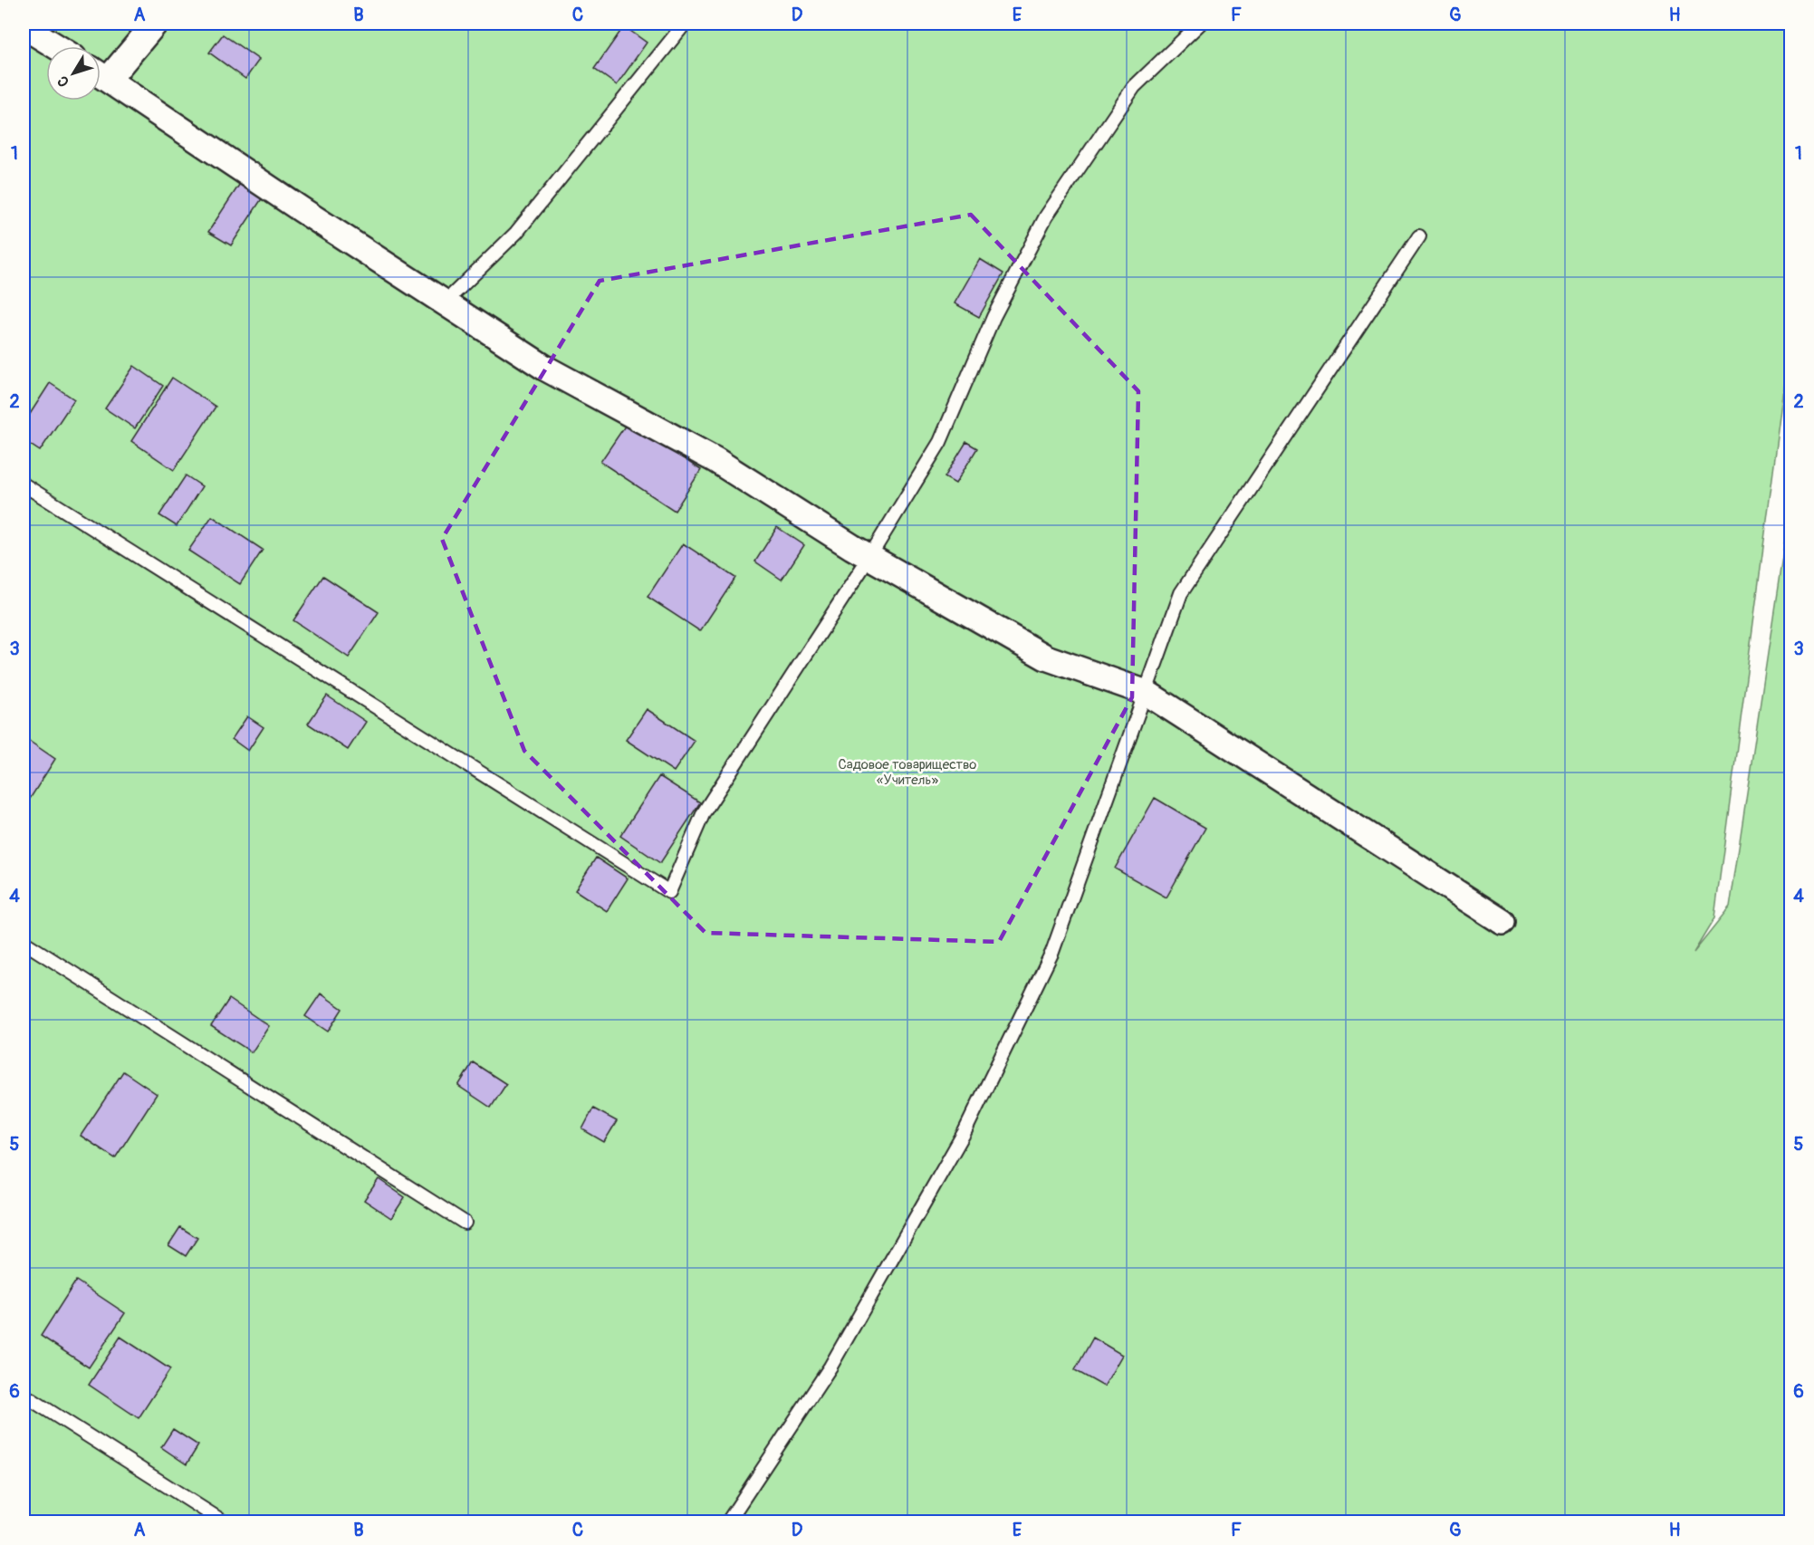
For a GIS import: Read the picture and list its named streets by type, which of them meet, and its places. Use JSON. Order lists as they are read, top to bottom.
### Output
{
  "parks": ["Садовое товарищество «Учитель»"],
  "north": "bottom left",
  "grid": {
    "columns": [
      "A",
      "B",
      "C",
      "D",
      "E",
      "F",
      "G",
      "H"
    ],
    "rows": [
      "1",
      "2",
      "3",
      "4",
      "5",
      "6"
    ]
  }
}
